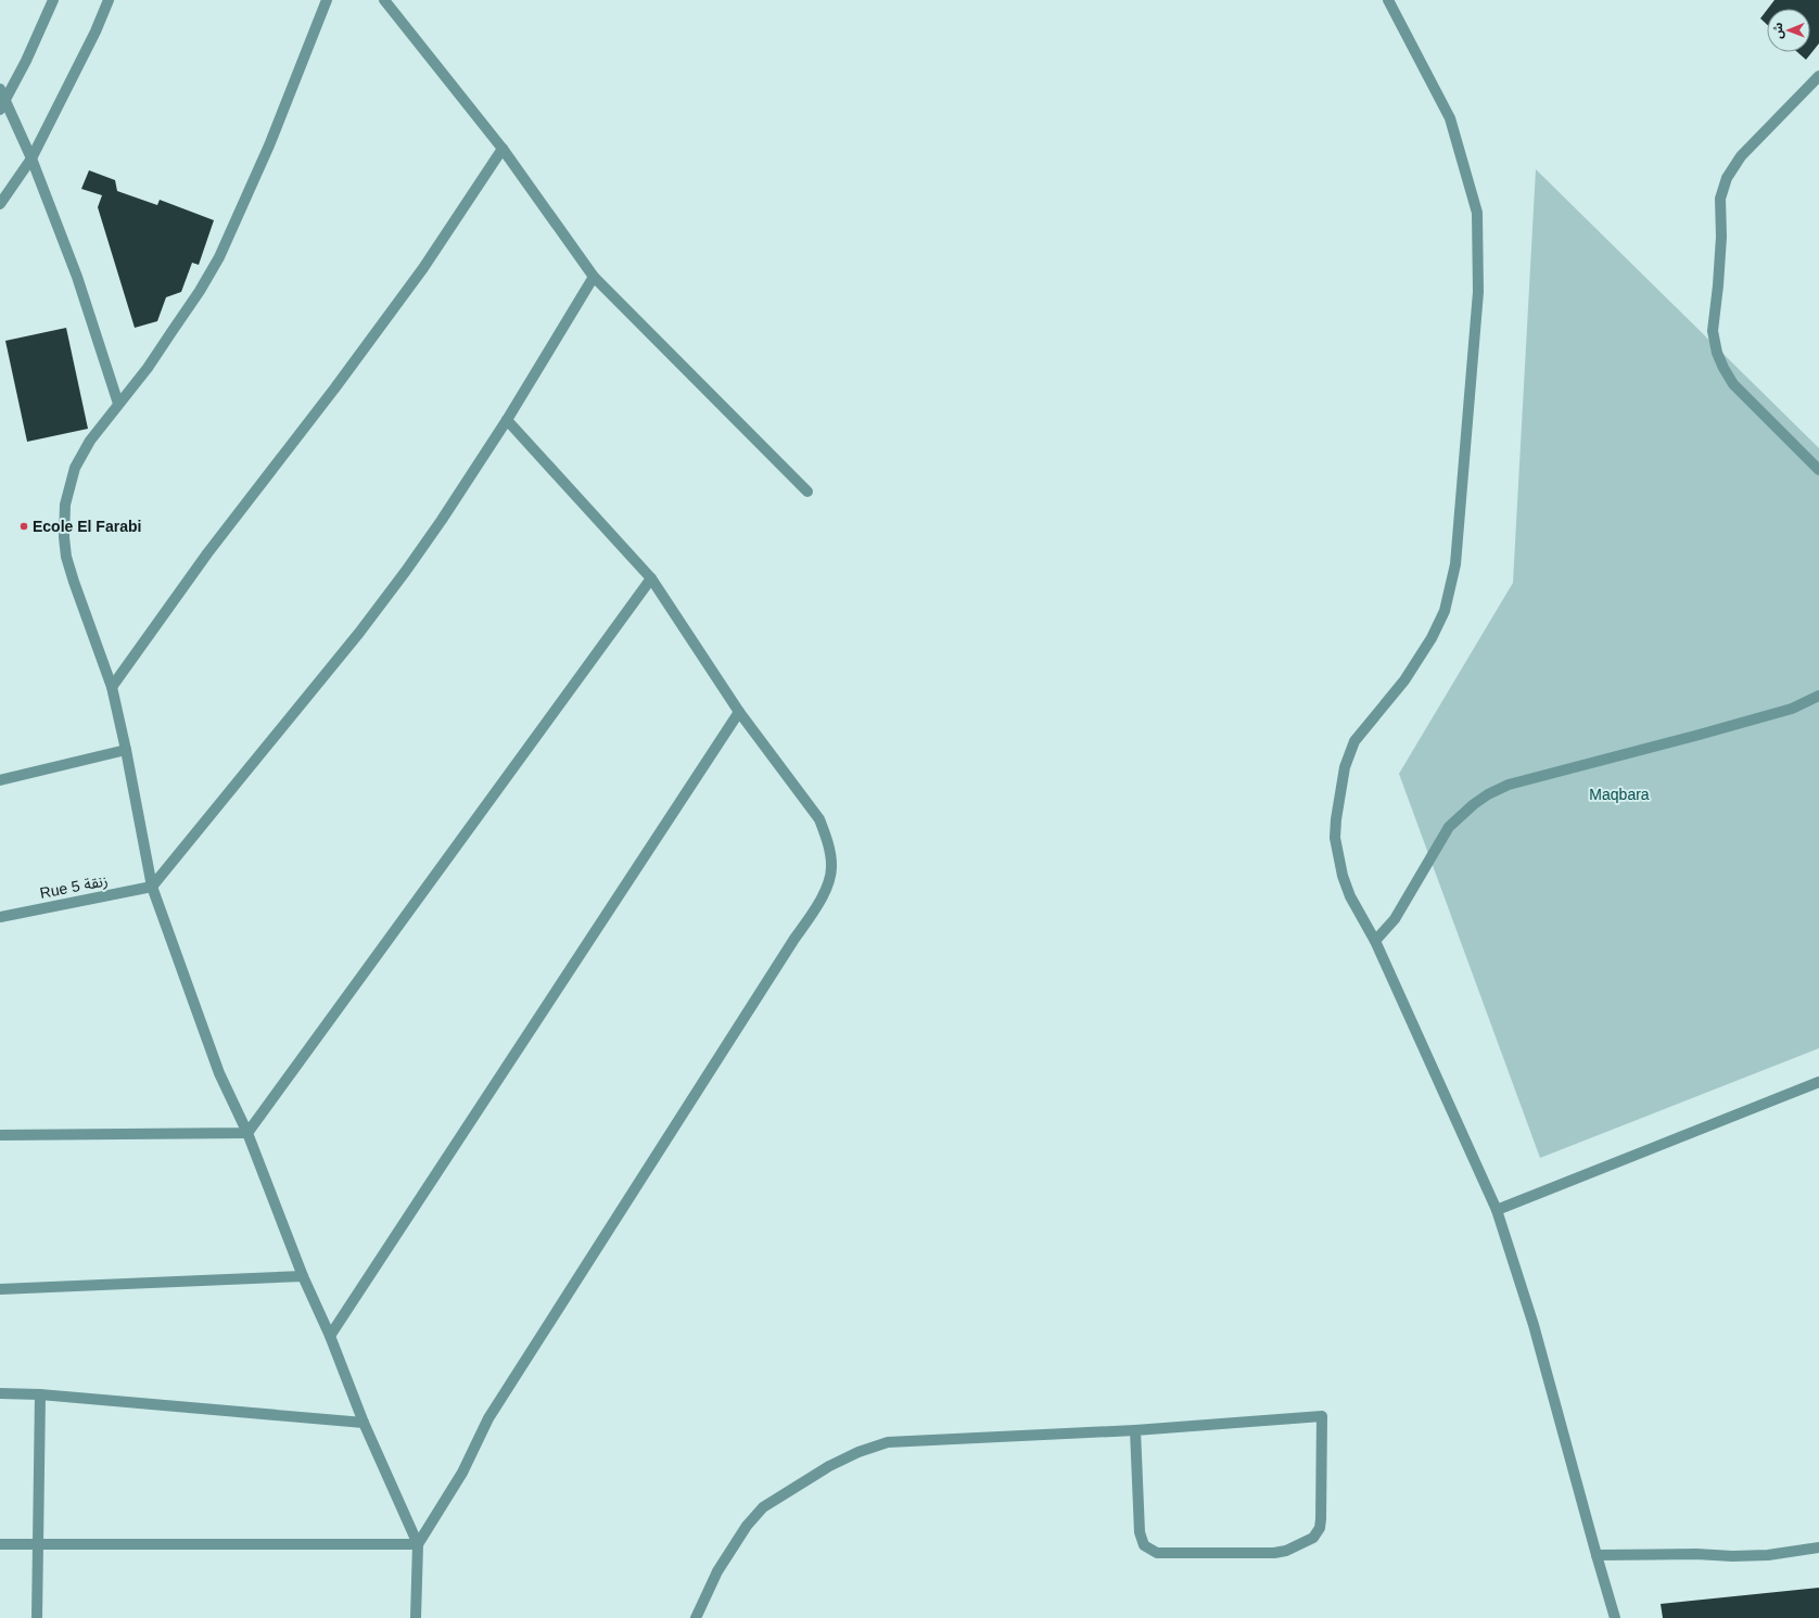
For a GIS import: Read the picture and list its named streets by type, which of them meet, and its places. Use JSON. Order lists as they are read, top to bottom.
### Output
{
  "streets": {
    "street": ["Rue 5 زنقة"]
  },
  "parks": ["Maqbara"],
  "places": ["Ecole El Farabi"],
  "north": "left"
}
